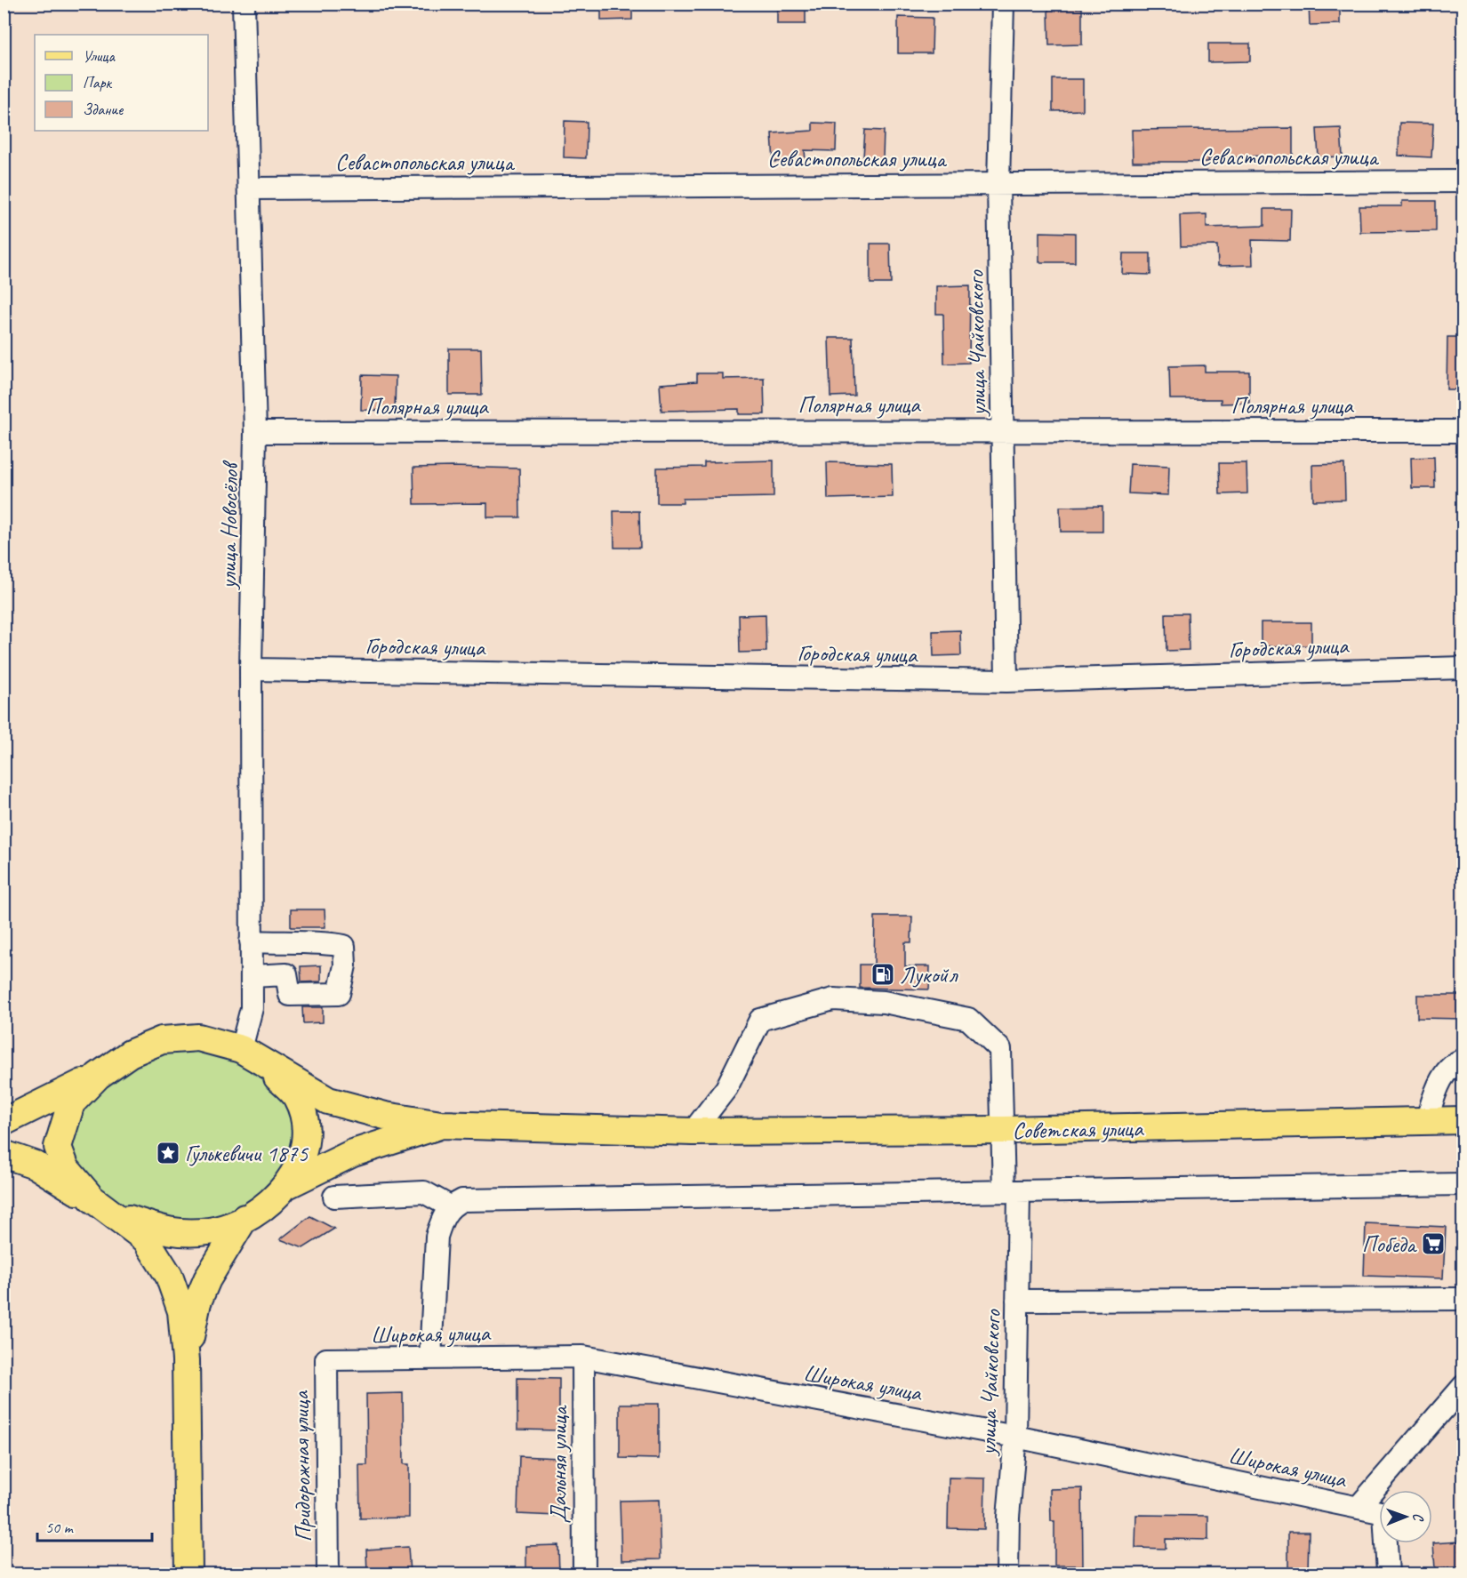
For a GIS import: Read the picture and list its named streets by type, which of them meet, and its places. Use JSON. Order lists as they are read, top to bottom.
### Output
{
  "streets": {
    "main road": ["Советская улица"],
    "street": [
      "Севастопольская улица",
      "улица Чайковского",
      "Полярная улица",
      "улица Новосёлов",
      "Городская улица",
      "Широкая улица",
      "Дальняя улица",
      "Придорожная улица"
    ]
  },
  "crossings": [
    ["Севастопольская улица", "улица Чайковского"],
    ["Севастопольская улица", "улица Новосёлов"],
    ["улица Чайковского", "Полярная улица"],
    ["улица Чайковского", "Городская улица"],
    ["улица Чайковского", "Советская улица"],
    ["улица Чайковского", "Широкая улица"],
    ["Полярная улица", "улица Новосёлов"],
    ["улица Новосёлов", "Городская улица"],
    ["Широкая улица", "Дальняя улица"],
    ["Широкая улица", "Придорожная улица"]
  ],
  "places": {
    "fuel station": ["Лукойл"],
    "place": ["Гулькевичи 1875"],
    "supermarket": ["Победа"]
  },
  "legend": ["Улица", "Парк", "Здание"],
  "scale_bar": "50 m",
  "north": "right"
}
